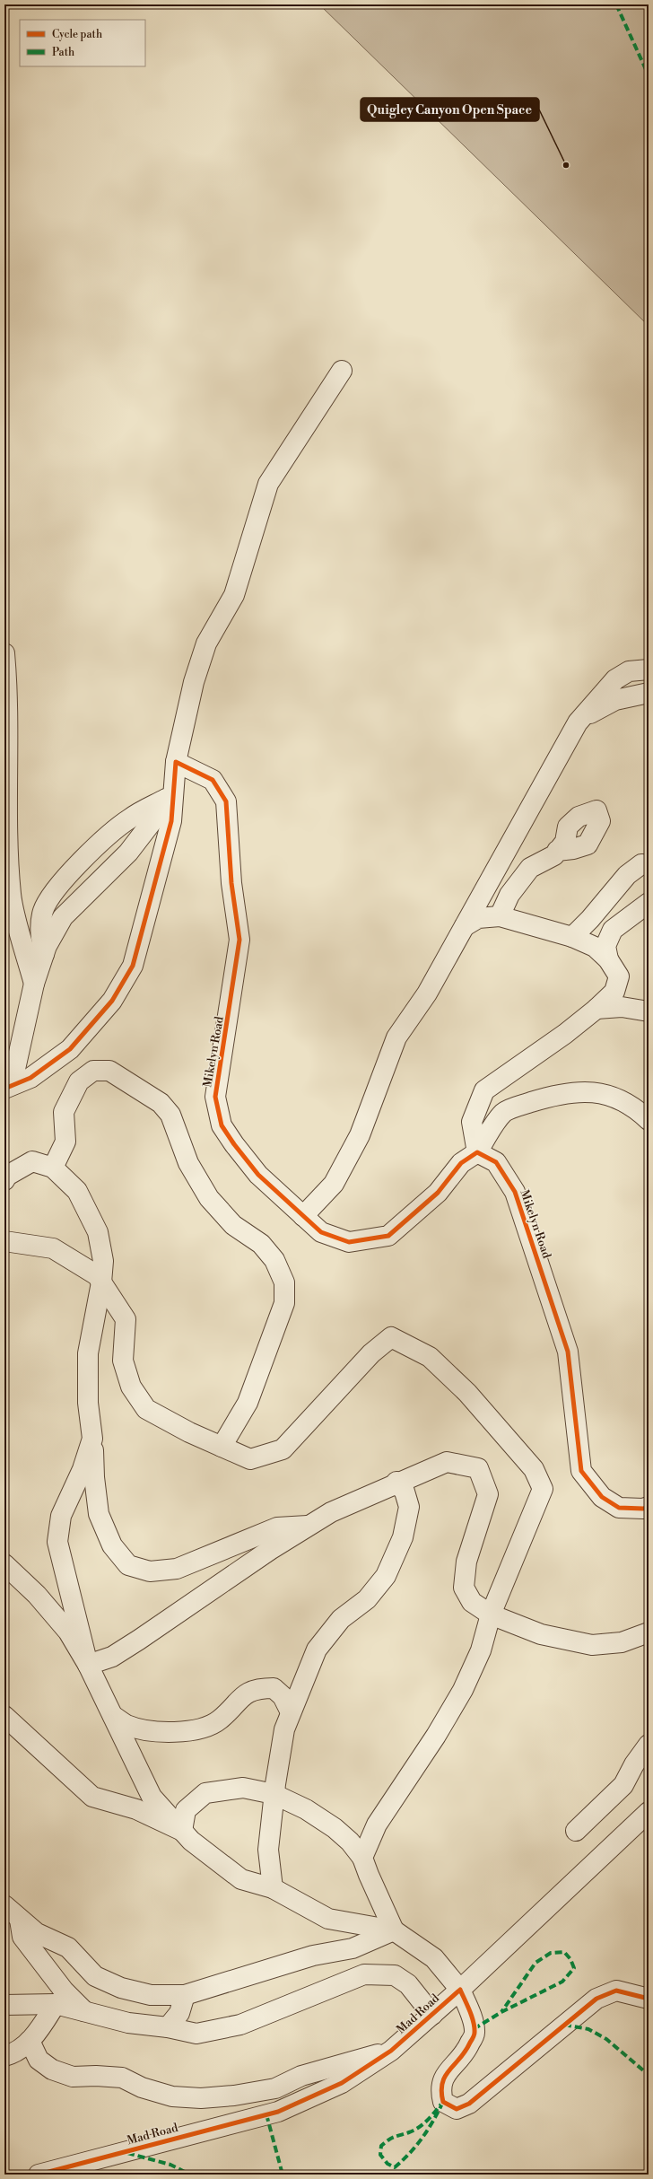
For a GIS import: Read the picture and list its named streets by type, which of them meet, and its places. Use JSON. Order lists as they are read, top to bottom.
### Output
{
  "streets": {
    "street": ["Mikelyn Road", "Mad Road"]
  },
  "places": ["Quigley Canyon Open Space"],
  "legend": ["Cycle path", "Path"]
}
